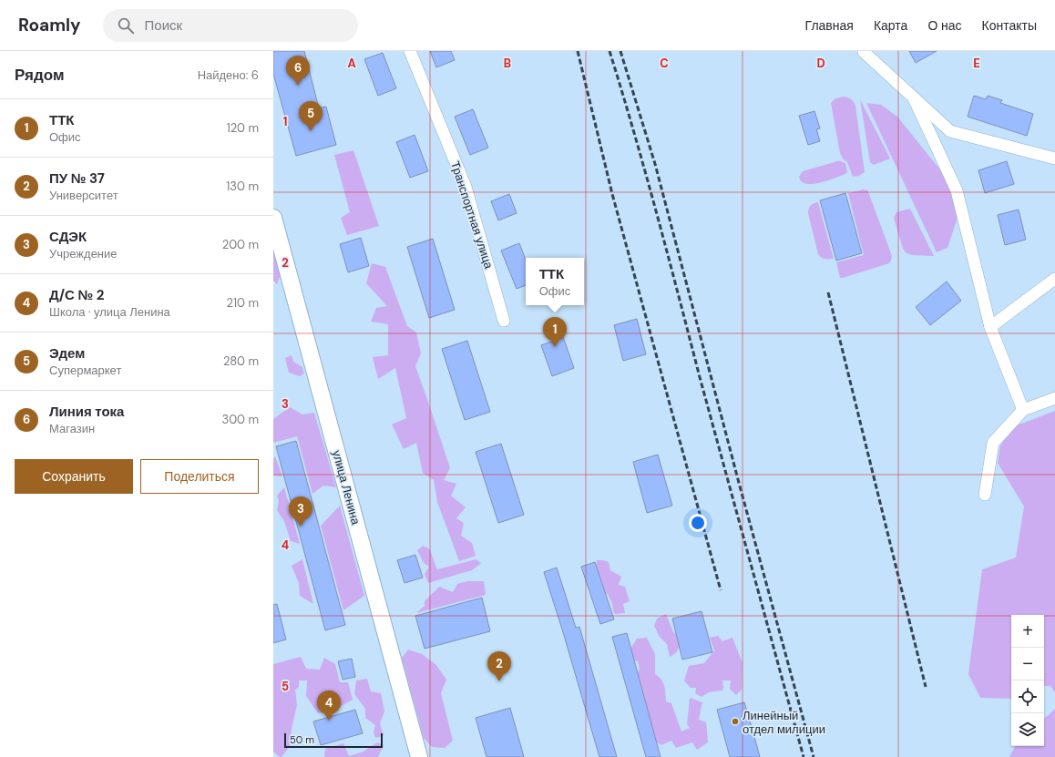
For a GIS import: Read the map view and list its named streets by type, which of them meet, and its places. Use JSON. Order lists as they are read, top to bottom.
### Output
{
  "streets": {
    "main road": ["улица Ленина"],
    "street": ["Транспортная улица"]
  },
  "places": ["Линейный отдел милиции"],
  "scale_bar": "50 m",
  "page": {
    "header": "Roamly",
    "search": "Поиск",
    "nav": [
      "Главная",
      "Карта",
      "О нас",
      "Контакты"
    ],
    "heading": ["Рядом", "Найдено: 6"],
    "pins": [
      "6",
      "5",
      "1",
      "3",
      "2",
      "4"
    ],
    "list": [
      {
        "mark": "1",
        "name": "ТТК",
        "note": "Офис",
        "value": "120 m"
      },
      {
        "mark": "2",
        "name": "ПУ № 37",
        "note": "Университет",
        "value": "130 m"
      },
      {
        "mark": "3",
        "name": "СДЭК",
        "note": "Учреждение",
        "value": "200 m"
      },
      {
        "mark": "4",
        "name": "Д/С № 2",
        "note": "Школа · улица Ленина",
        "value": "210 m"
      },
      {
        "mark": "5",
        "name": "Эдем",
        "note": "Супермаркет",
        "value": "280 m"
      },
      {
        "mark": "6",
        "name": "Линия тока",
        "note": "Магазин",
        "value": "300 m"
      }
    ],
    "popup": ["ТТК", "Офис"],
    "buttons": ["Сохранить", "Поделиться"],
    "map_buttons": ["+", "−"],
    "scale": "50 m"
  },
  "grid": {
    "columns": [
      "A",
      "B",
      "C",
      "D",
      "E"
    ],
    "rows": [
      "1",
      "2",
      "3",
      "4",
      "5"
    ]
  }
}
